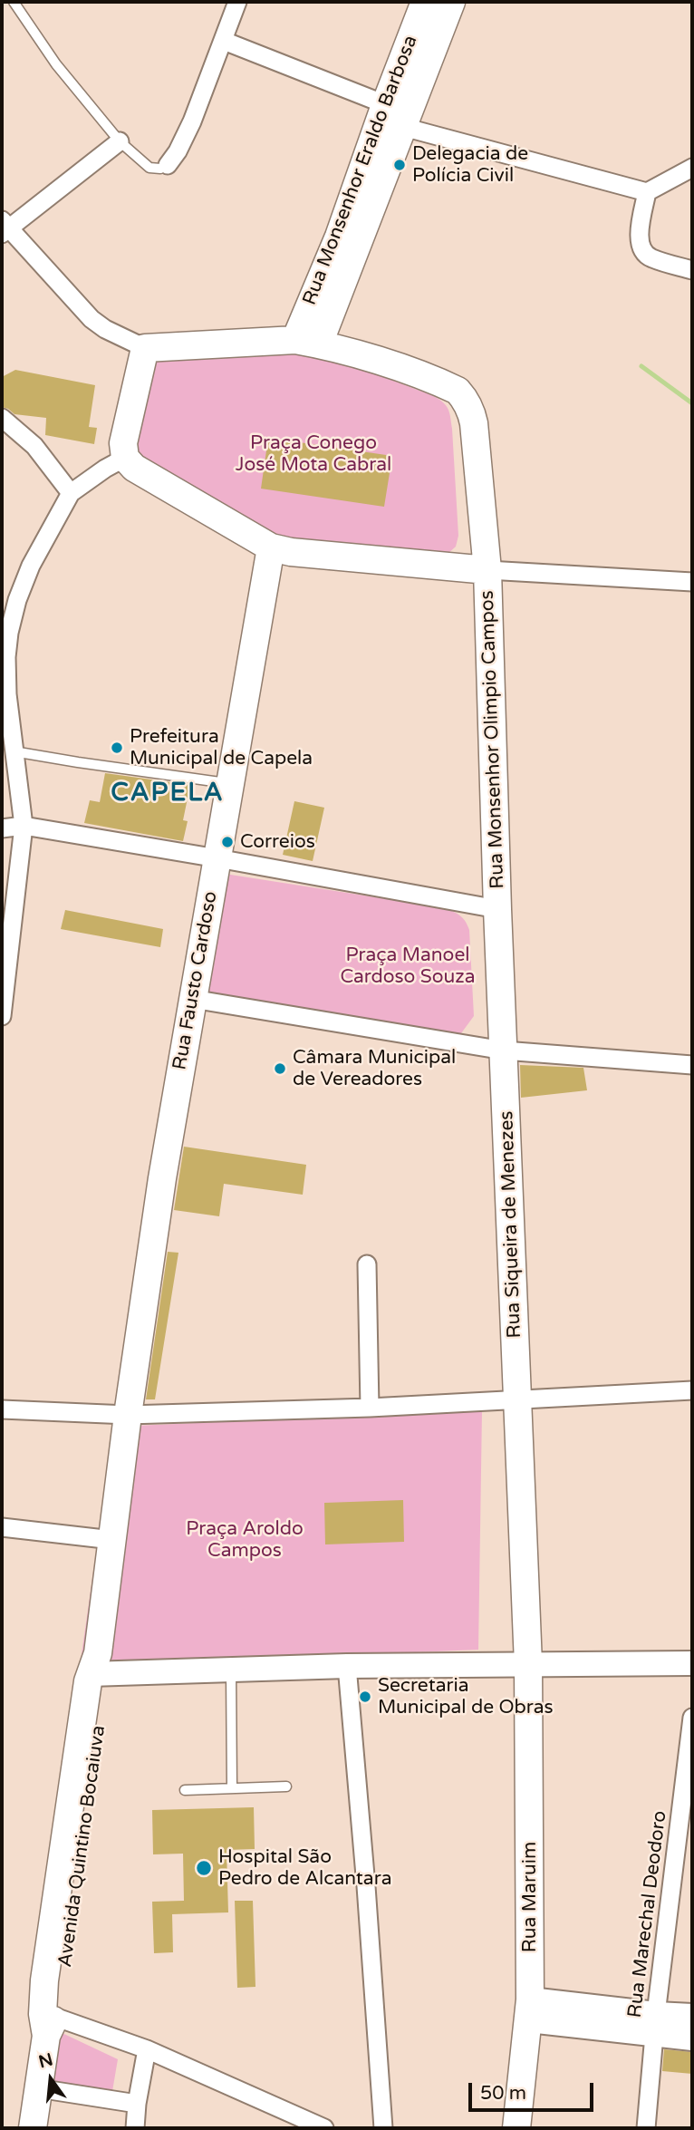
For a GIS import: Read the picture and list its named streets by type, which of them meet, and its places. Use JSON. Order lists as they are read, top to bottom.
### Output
{
  "streets": {
    "main road": [
      "Rua Monsenhor Eraldo Barbosa",
      "Rua Monsenhor Olimpio Campos",
      "Rua Fausto Cardoso",
      "Rua Siqueira de Menezes",
      "Avenida Quintino Bocaiuva",
      "Rua Maruim"
    ],
    "street": ["Rua Marechal Deodoro"]
  },
  "districts": ["CAPELA"],
  "parks": ["Praça Conego José Mota Cabral", "Praça Manoel Cardoso Souza", "Praça Aroldo Campos"],
  "places": [
    "Delegacia de Polícia Civil",
    "Prefeitura Municipal de Capela",
    "Correios",
    "Câmara Municipal de Vereadores",
    "Secretaria Municipal de Obras",
    "Hospital São Pedro de Alcantara"
  ],
  "scale_bar": "50 m",
  "north": "top"
}
